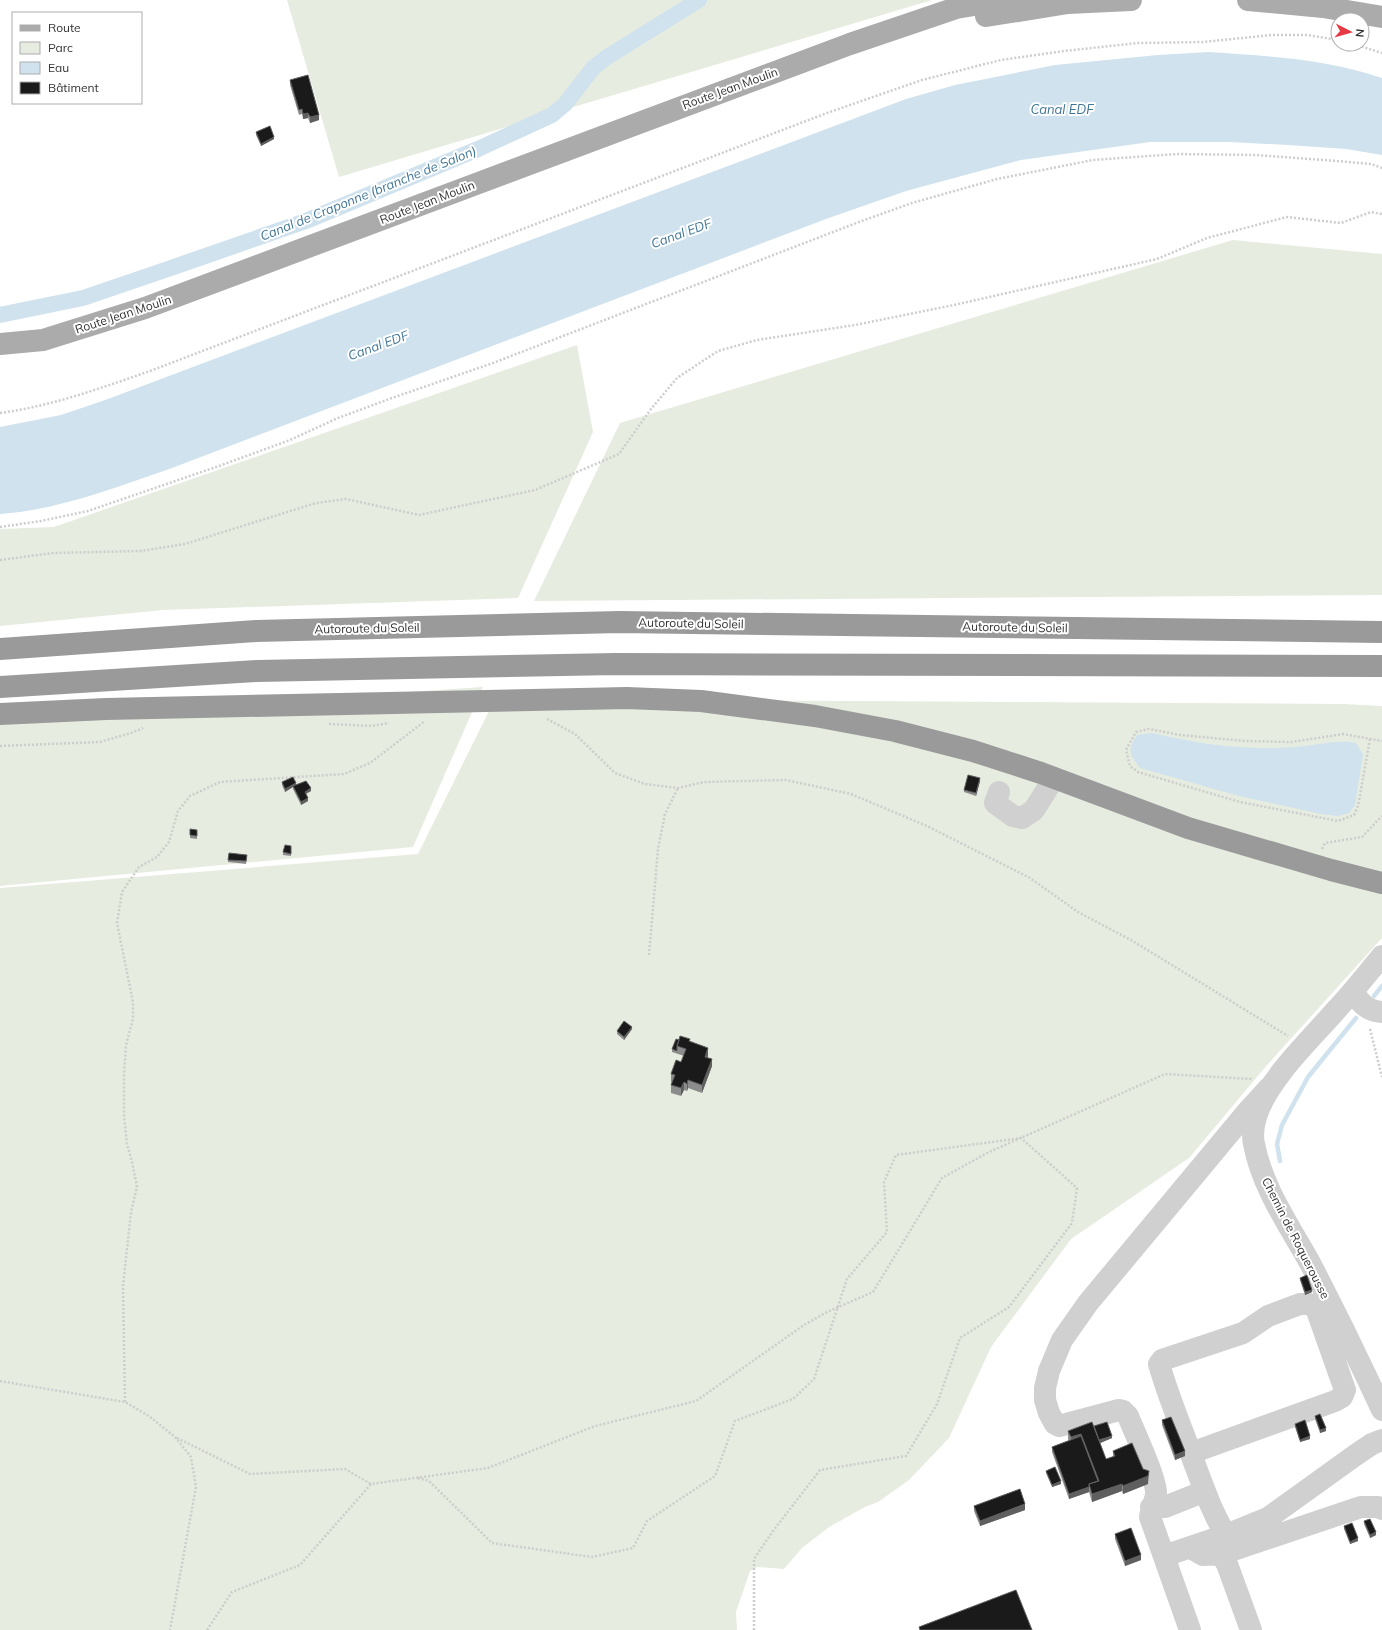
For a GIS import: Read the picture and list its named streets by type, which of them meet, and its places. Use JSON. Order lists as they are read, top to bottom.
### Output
{
  "streets": {
    "highway": ["Autoroute du Soleil"],
    "main road": ["Route Jean Moulin"],
    "street": ["Chemin de Roquerousse"]
  },
  "water": ["Canal EDF", "Canal de Craponne (branche de Salon)"],
  "legend": [
    "Route",
    "Parc",
    "Eau",
    "Bâtiment"
  ],
  "north": "right"
}
